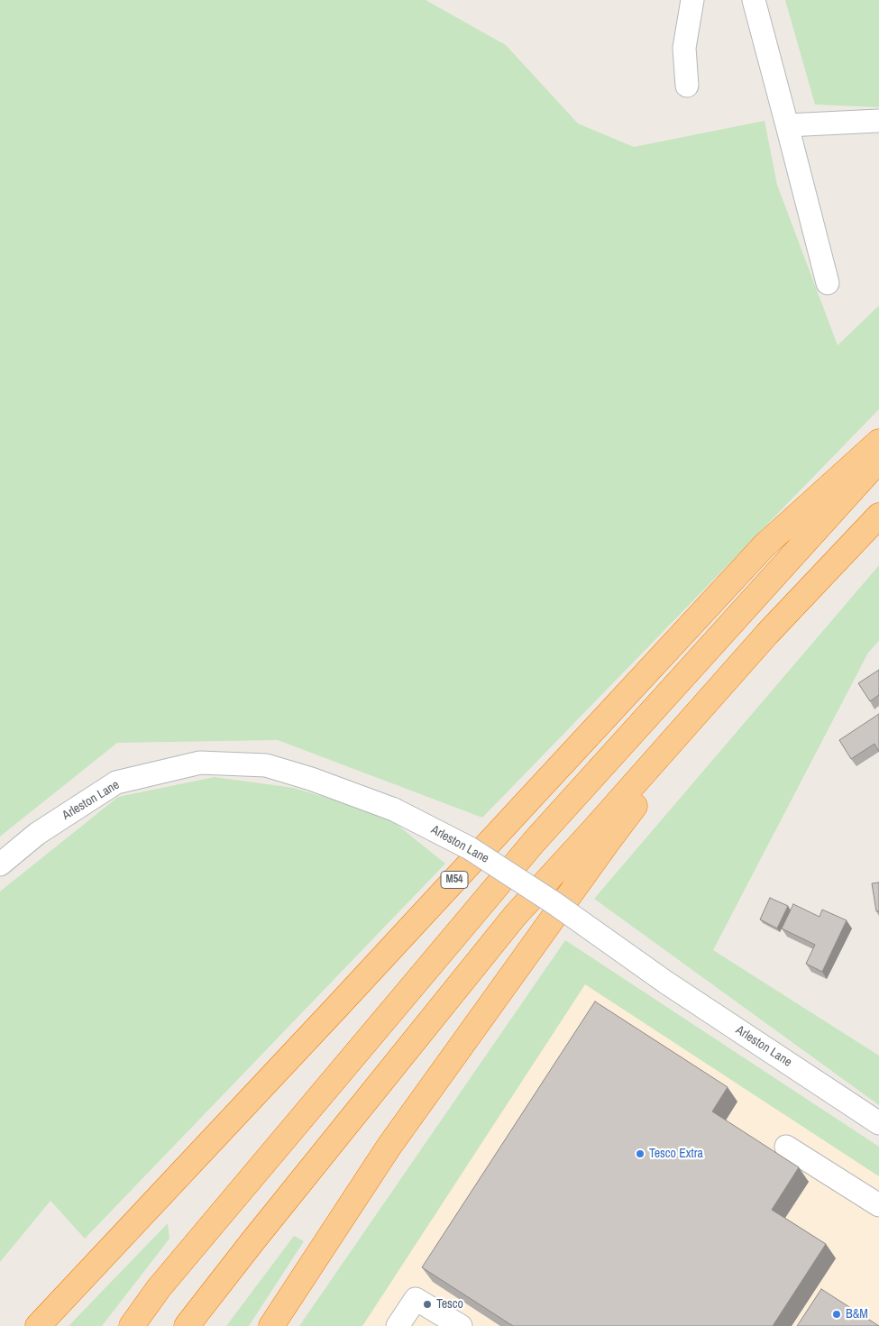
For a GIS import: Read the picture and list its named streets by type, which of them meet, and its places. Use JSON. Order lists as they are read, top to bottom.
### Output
{
  "streets": {
    "highway": ["M54"],
    "street": ["Arleston Lane"]
  },
  "places": ["Tesco Extra", "Tesco", "B&M"]
}
